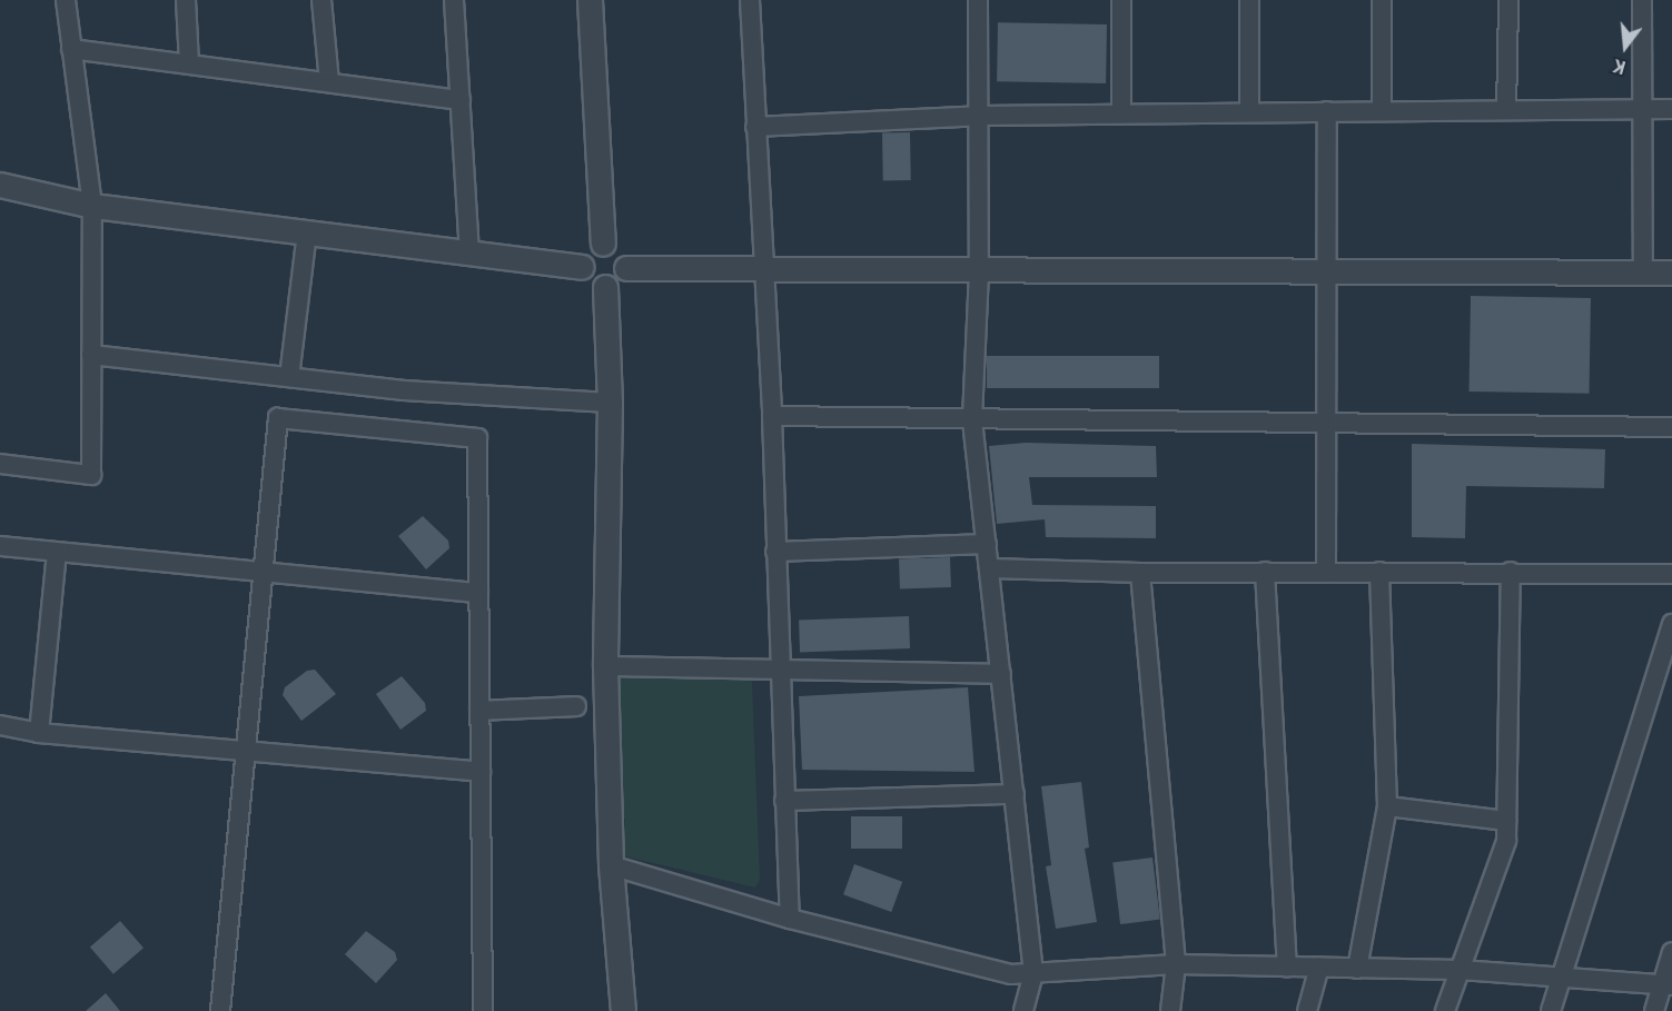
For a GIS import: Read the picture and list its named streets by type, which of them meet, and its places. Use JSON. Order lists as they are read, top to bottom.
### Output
{
  "north": "bottom"
}
